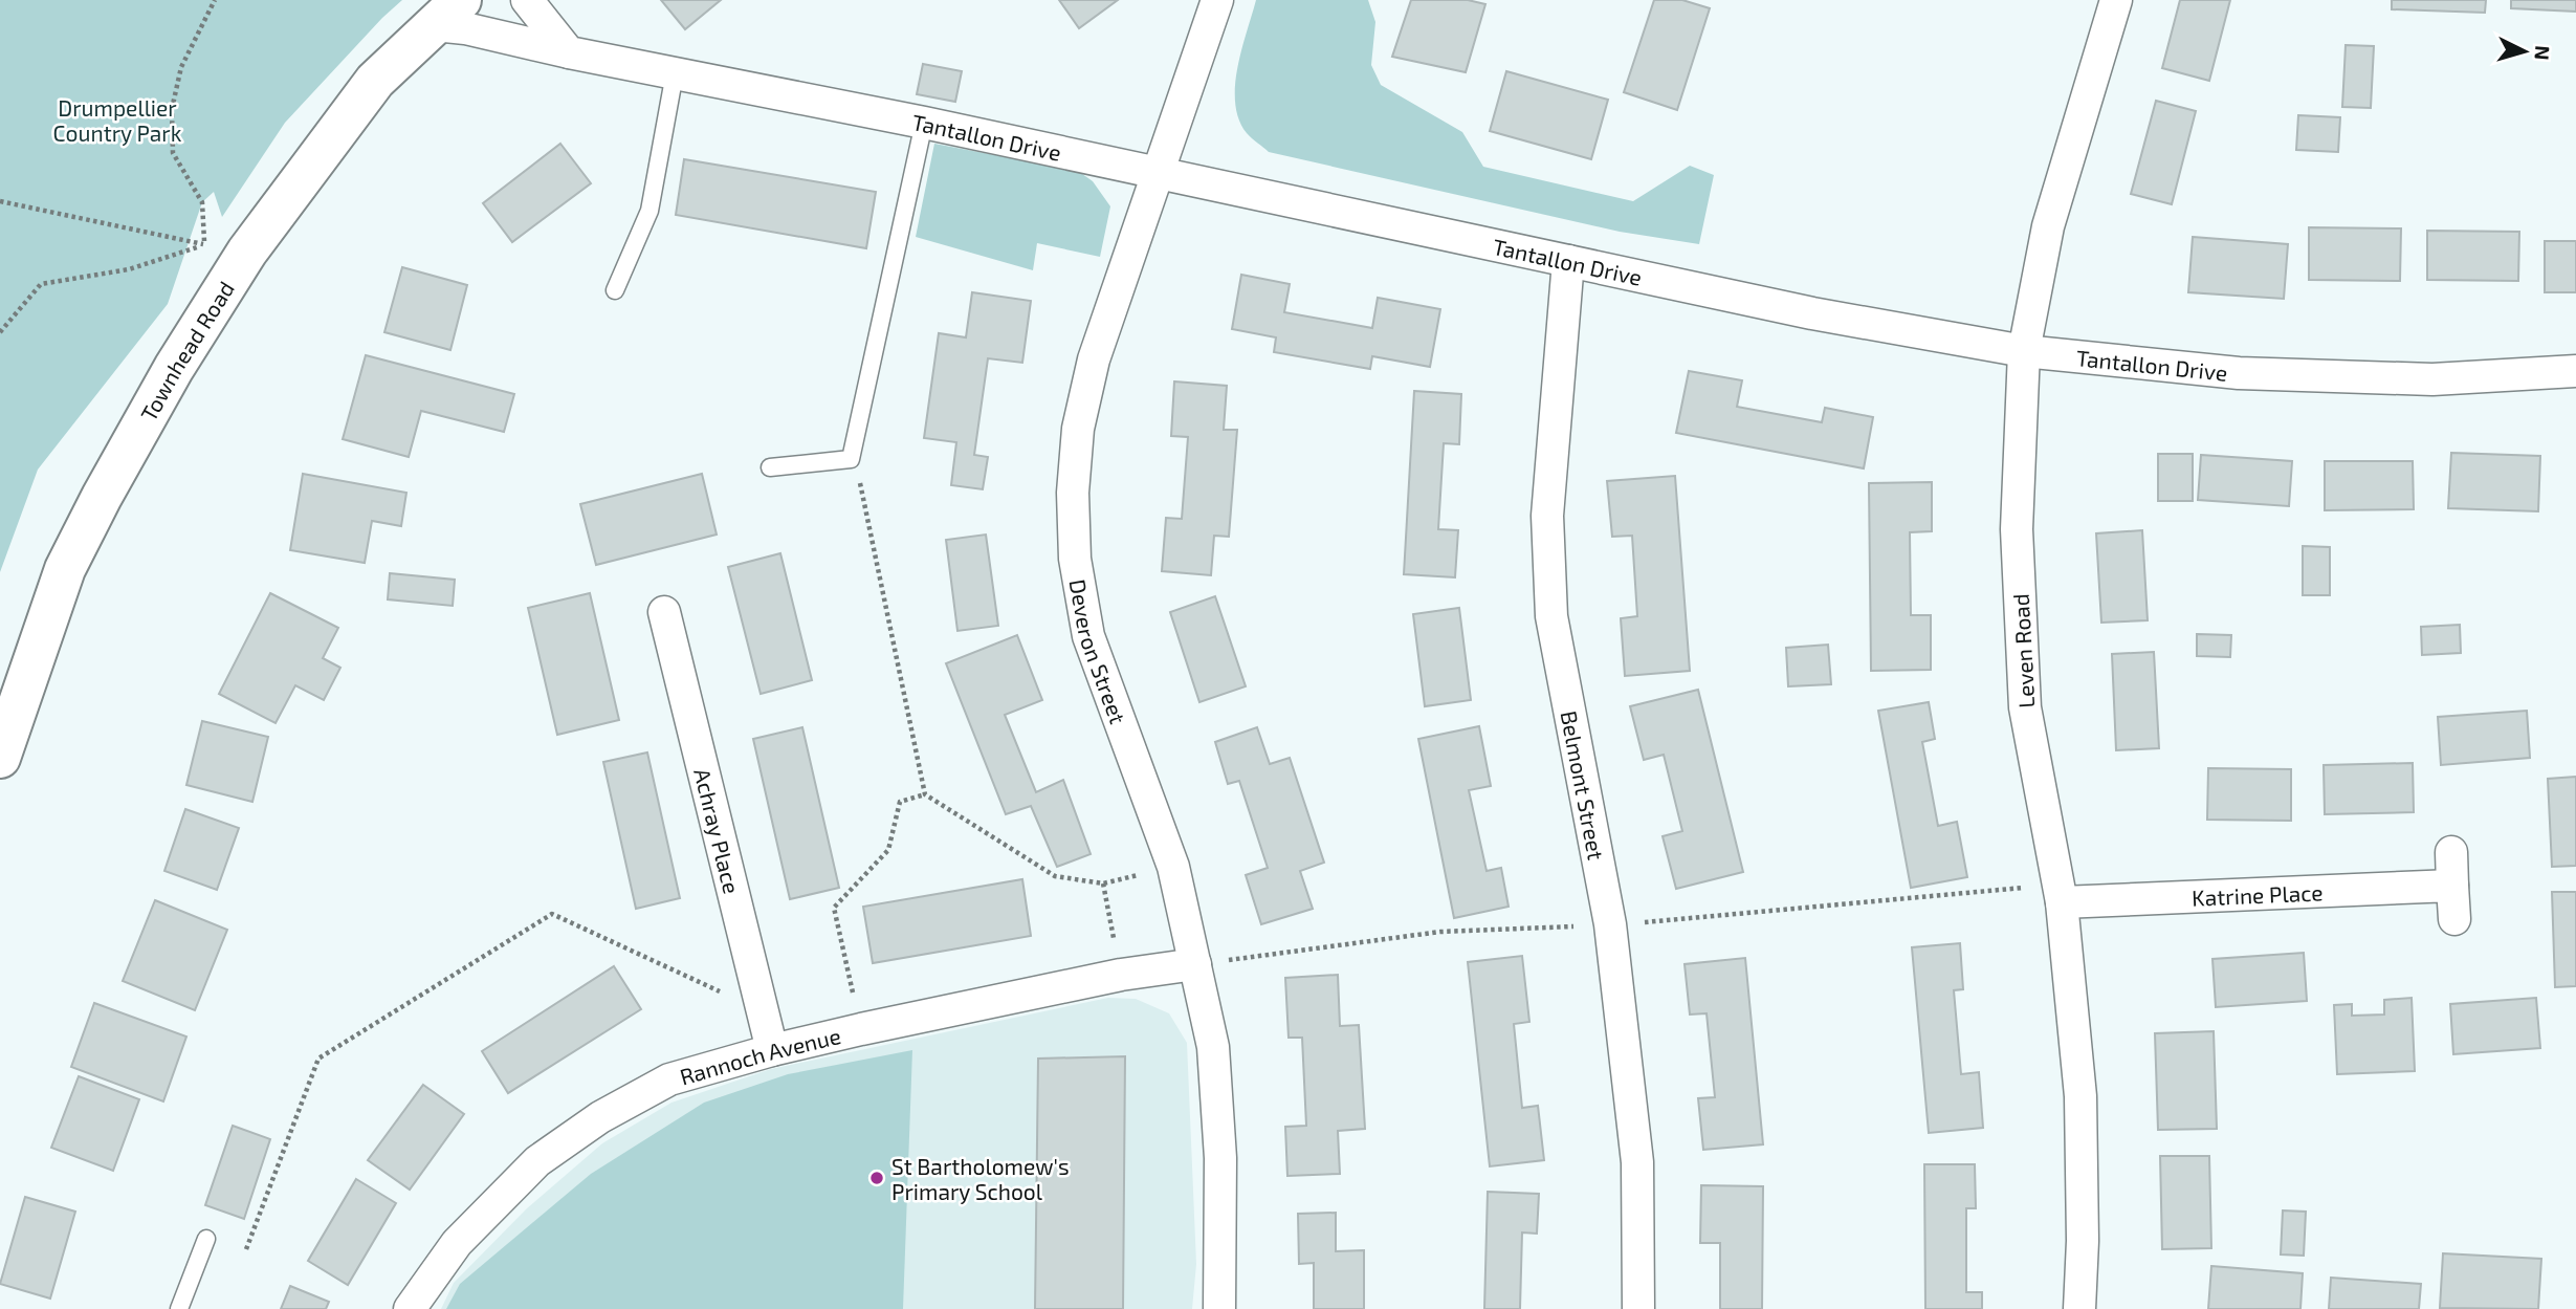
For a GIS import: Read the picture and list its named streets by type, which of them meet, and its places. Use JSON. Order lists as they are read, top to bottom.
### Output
{
  "streets": {
    "street": [
      "Tantallon Drive",
      "Townhead Road",
      "Deveron Street",
      "Leven Road",
      "Belmont Street",
      "Achray Place",
      "Katrine Place",
      "Rannoch Avenue"
    ]
  },
  "crossings": [
    ["Tantallon Drive", "Townhead Road"],
    ["Tantallon Drive", "Deveron Street"],
    ["Tantallon Drive", "Leven Road"],
    ["Tantallon Drive", "Belmont Street"],
    ["Deveron Street", "Rannoch Avenue"],
    ["Leven Road", "Katrine Place"],
    ["Achray Place", "Rannoch Avenue"]
  ],
  "parks": ["Drumpellier Country Park"],
  "places": ["St Bartholomew's Primary School"],
  "north": "right"
}
